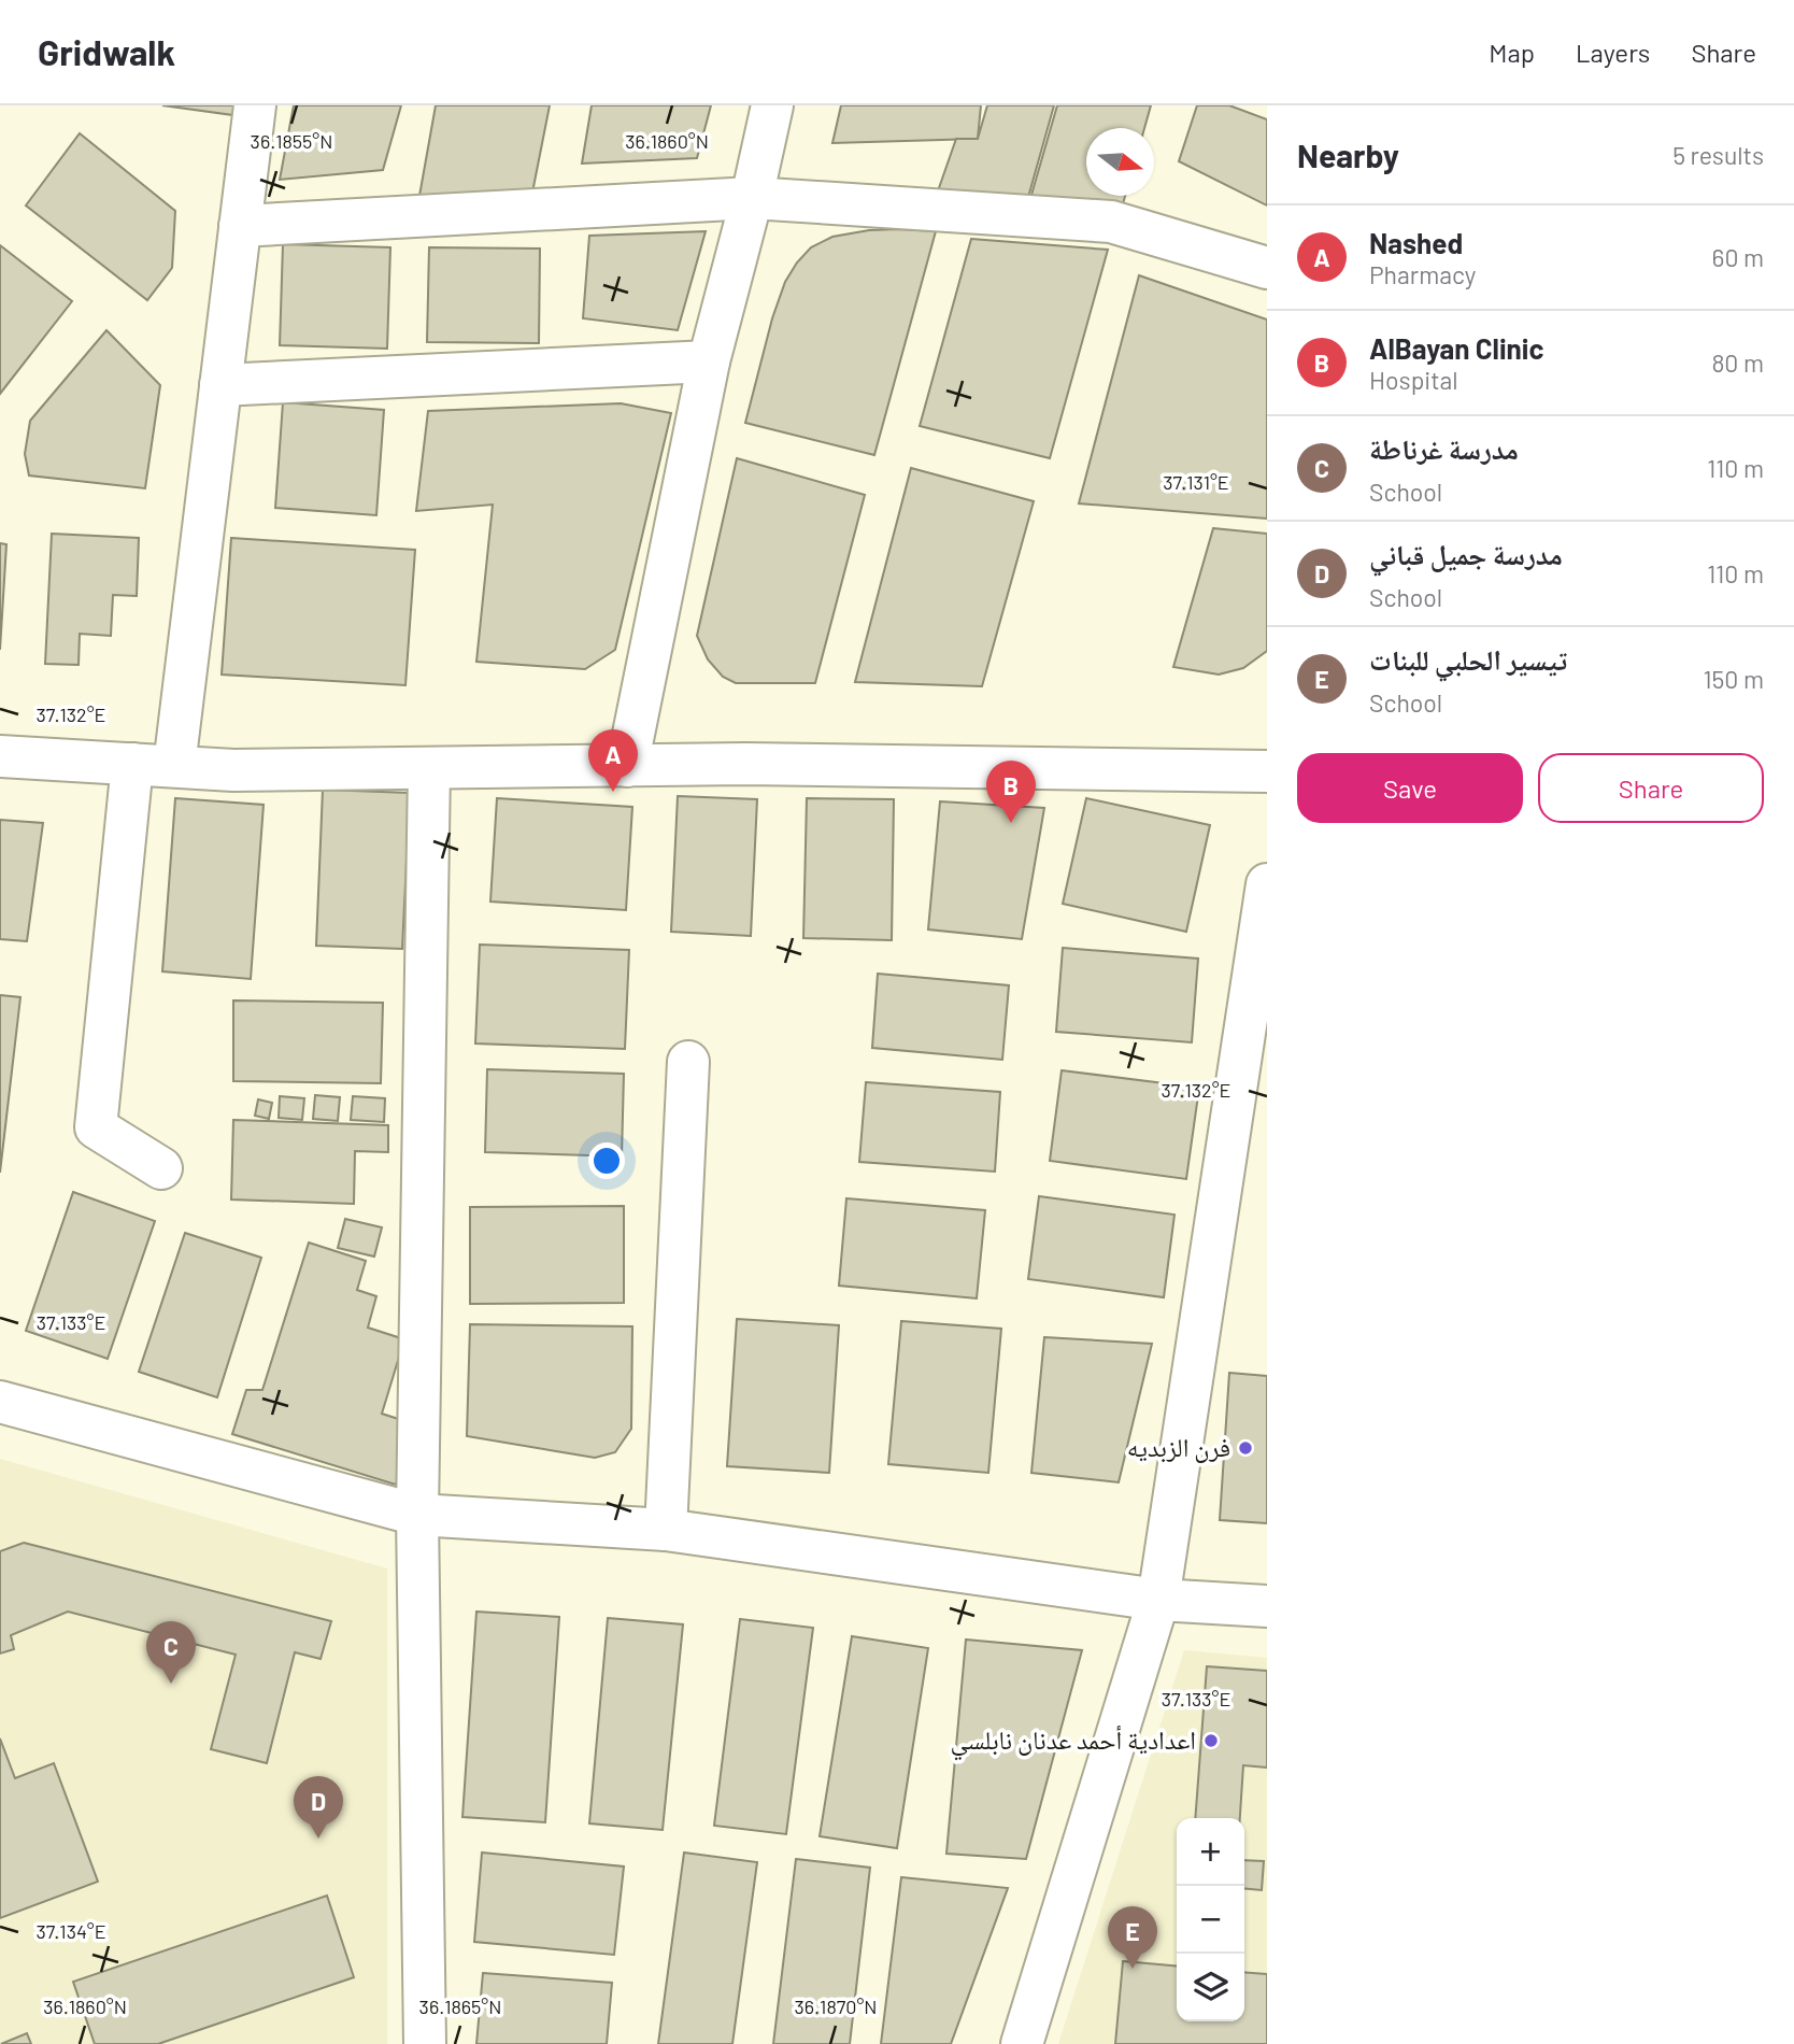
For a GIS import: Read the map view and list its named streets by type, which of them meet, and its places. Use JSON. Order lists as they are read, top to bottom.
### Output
{
  "places": ["فرن الزبديه", "اعدادية أحمد عدنان نابلسي"],
  "north": "right",
  "page": {
    "header": "Gridwalk",
    "nav": ["Map", "Layers", "Share"],
    "heading": ["Nearby", "5 results"],
    "list": [
      {
        "mark": "A",
        "name": "Nashed",
        "note": "Pharmacy",
        "value": "60 m"
      },
      {
        "mark": "B",
        "name": "AlBayan Clinic",
        "note": "Hospital",
        "value": "80 m"
      },
      {
        "mark": "C",
        "name": "مدرسة غرناطة",
        "note": "School",
        "value": "110 m"
      },
      {
        "mark": "D",
        "name": "مدرسة جميل قباني",
        "note": "School",
        "value": "110 m"
      },
      {
        "mark": "E",
        "name": "تيسير الحلبي للبنات",
        "note": "School",
        "value": "150 m"
      }
    ],
    "pins": [
      "A",
      "B",
      "C",
      "D",
      "E"
    ],
    "buttons": ["Save", "Share"],
    "map_buttons": ["+", "−"]
  },
  "coordinates": [
    "36.1855°N",
    "36.1860°N",
    "37.131°E",
    "37.132°E",
    "37.133°E",
    "37.134°E",
    "36.1865°N",
    "36.1870°N"
  ]
}
